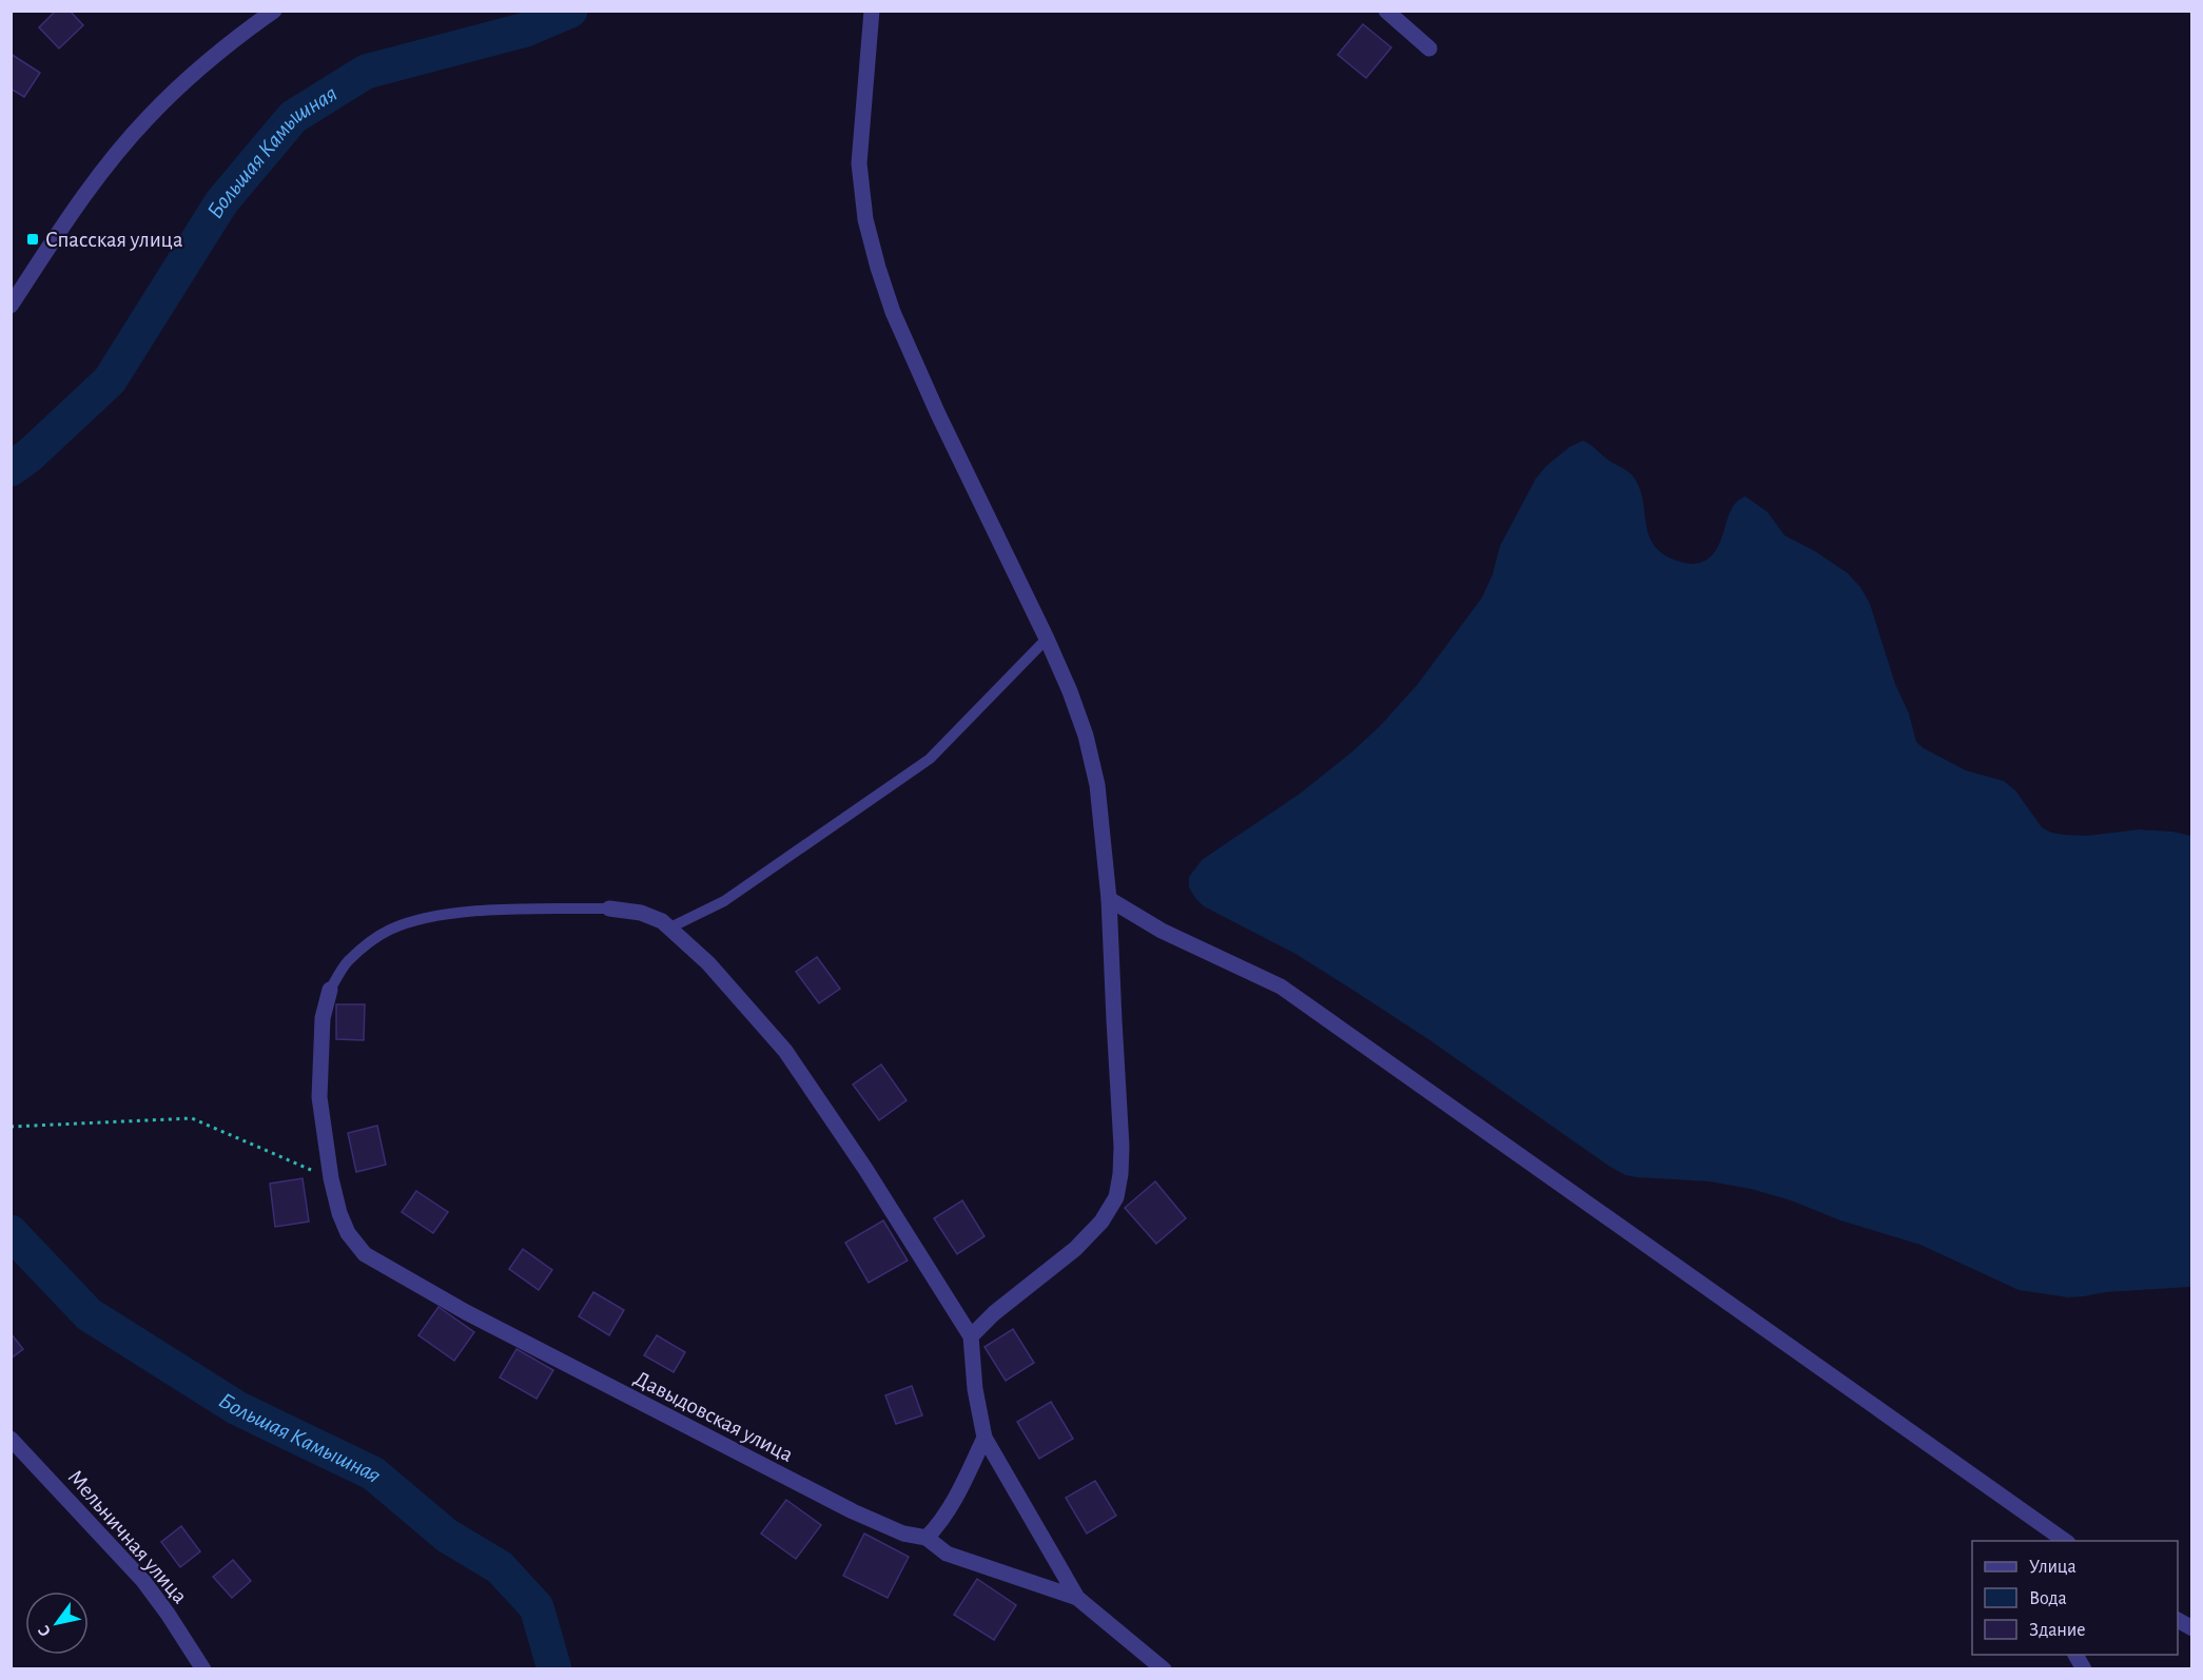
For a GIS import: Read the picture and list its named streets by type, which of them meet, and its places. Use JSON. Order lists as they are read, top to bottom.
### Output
{
  "streets": {
    "street": ["Давыдовская улица", "Мельничная улица"]
  },
  "water": ["Большая Камышная"],
  "places": {
    "transit": ["Спасская улица"]
  },
  "legend": ["Улица", "Вода", "Здание"],
  "north": "bottom left"
}
